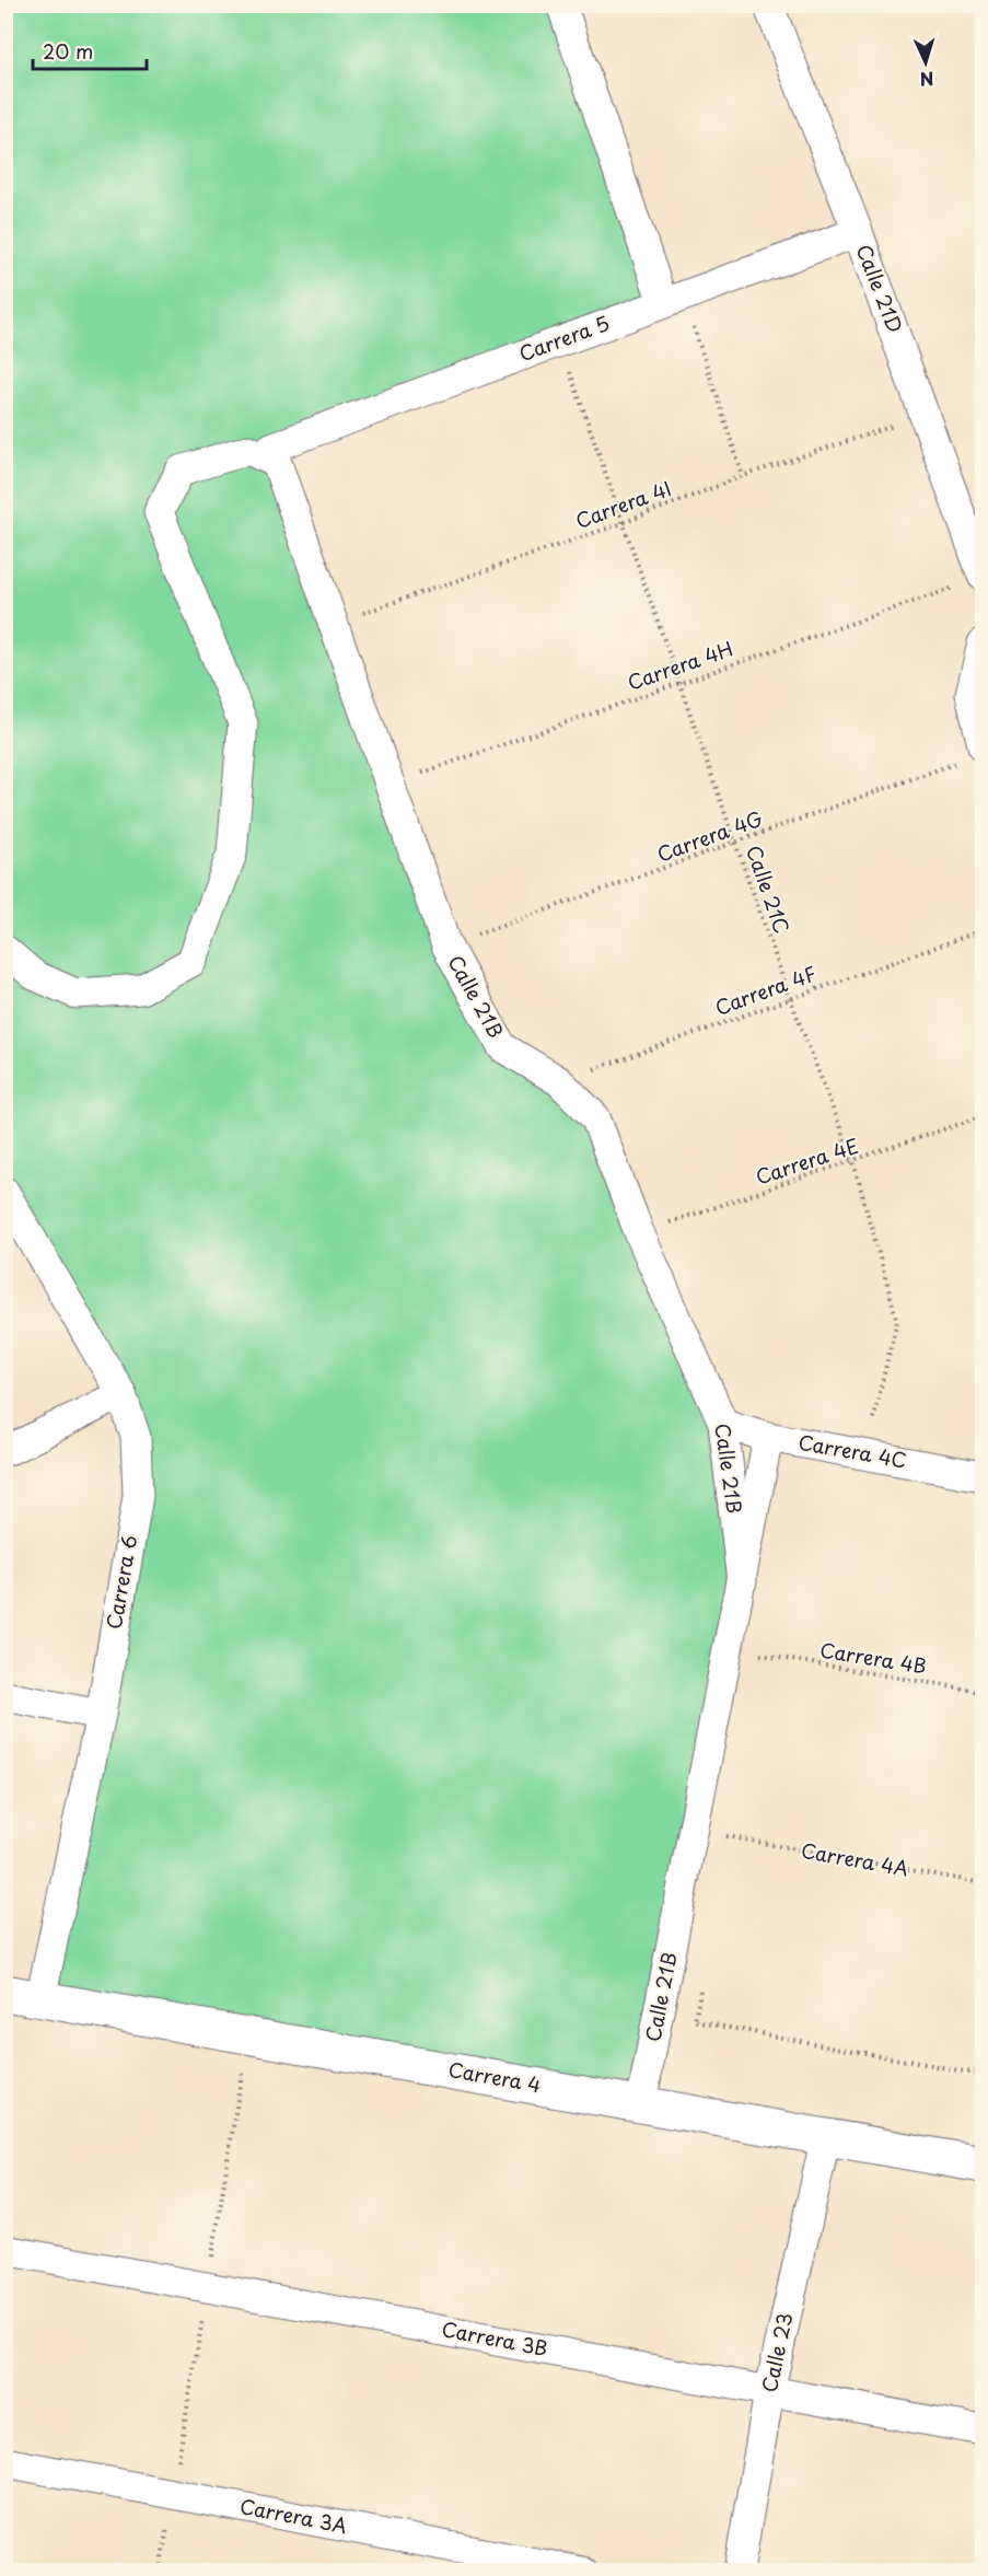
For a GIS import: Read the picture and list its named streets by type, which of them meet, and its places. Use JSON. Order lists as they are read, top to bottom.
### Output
{
  "streets": {
    "main road": ["Carrera 4"],
    "street": [
      "Calle 21D",
      "Carrera 5",
      "Calle 21B",
      "Carrera 4C",
      "Carrera 6",
      "Carrera 3B",
      "Calle 23",
      "Carrera 3A"
    ],
    "path": [
      "Carrera 4I",
      "Carrera 4H",
      "Carrera 4G",
      "Calle 21C",
      "Carrera 4F",
      "Carrera 4E",
      "Carrera 4B",
      "Carrera 4A"
    ]
  },
  "crossings": [
    ["Calle 21D", "Carrera 5"],
    ["Calle 21D", "Carrera 4I"],
    ["Calle 21D", "Carrera 4H"],
    ["Carrera 5", "Calle 21C"],
    ["Carrera 5", "Calle 21B"],
    ["Carrera 4I", "Calle 21C"],
    ["Carrera 4I", "Calle 21B"],
    ["Carrera 4H", "Calle 21C"],
    ["Carrera 4H", "Calle 21B"],
    ["Carrera 4G", "Calle 21C"],
    ["Carrera 4G", "Calle 21B"],
    ["Calle 21C", "Carrera 4F"],
    ["Calle 21C", "Carrera 4E"],
    ["Calle 21C", "Carrera 4C"],
    ["Carrera 4F", "Calle 21B"],
    ["Calle 21B", "Carrera 4E"],
    ["Calle 21B", "Carrera 4C"],
    ["Calle 21B", "Carrera 4"],
    ["Carrera 6", "Carrera 4"],
    ["Carrera 4", "Calle 23"],
    ["Carrera 3B", "Calle 23"]
  ],
  "scale_bar": "20 m",
  "north": "bottom"
}
